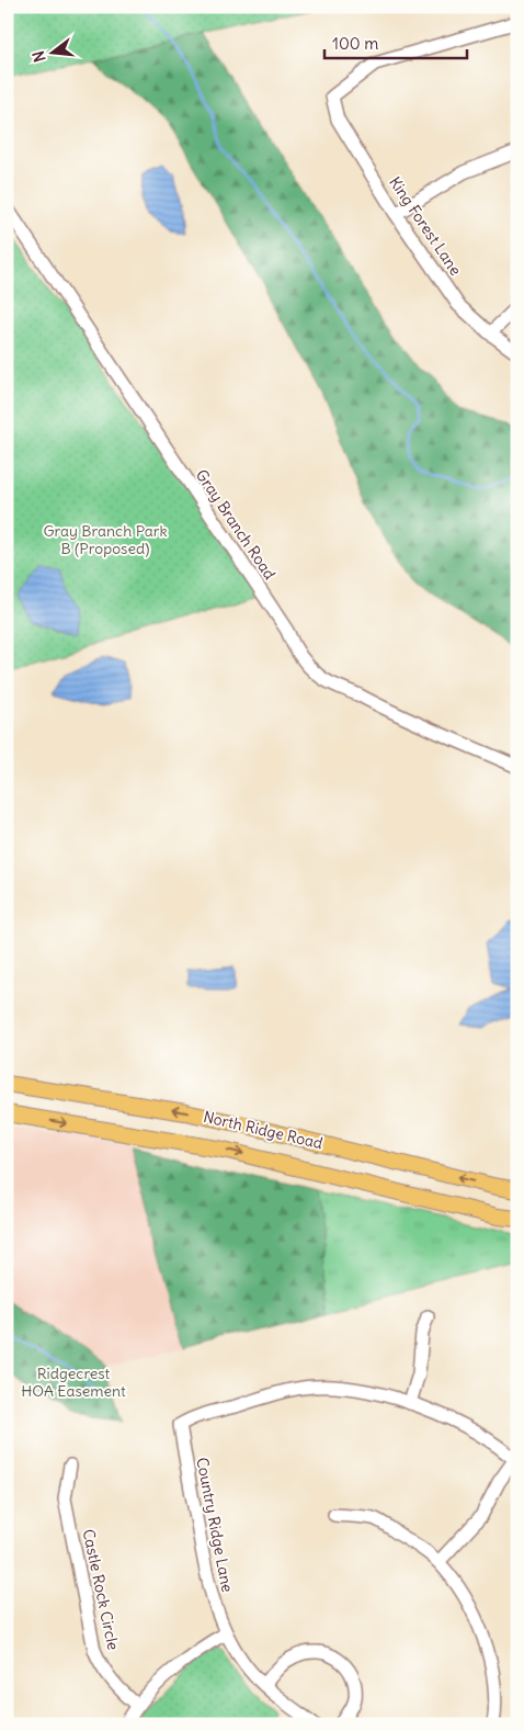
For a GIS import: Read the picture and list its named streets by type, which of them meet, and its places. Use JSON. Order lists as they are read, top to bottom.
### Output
{
  "streets": {
    "main road": ["North Ridge Road"],
    "street": [
      "King Forest Lane",
      "Gray Branch Road",
      "Country Ridge Lane",
      "Castle Rock Circle"
    ]
  },
  "parks": ["Gray Branch Park B (Proposed)", "Ridgecrest HOA Easement"],
  "scale_bar": "100 m",
  "north": "left"
}
